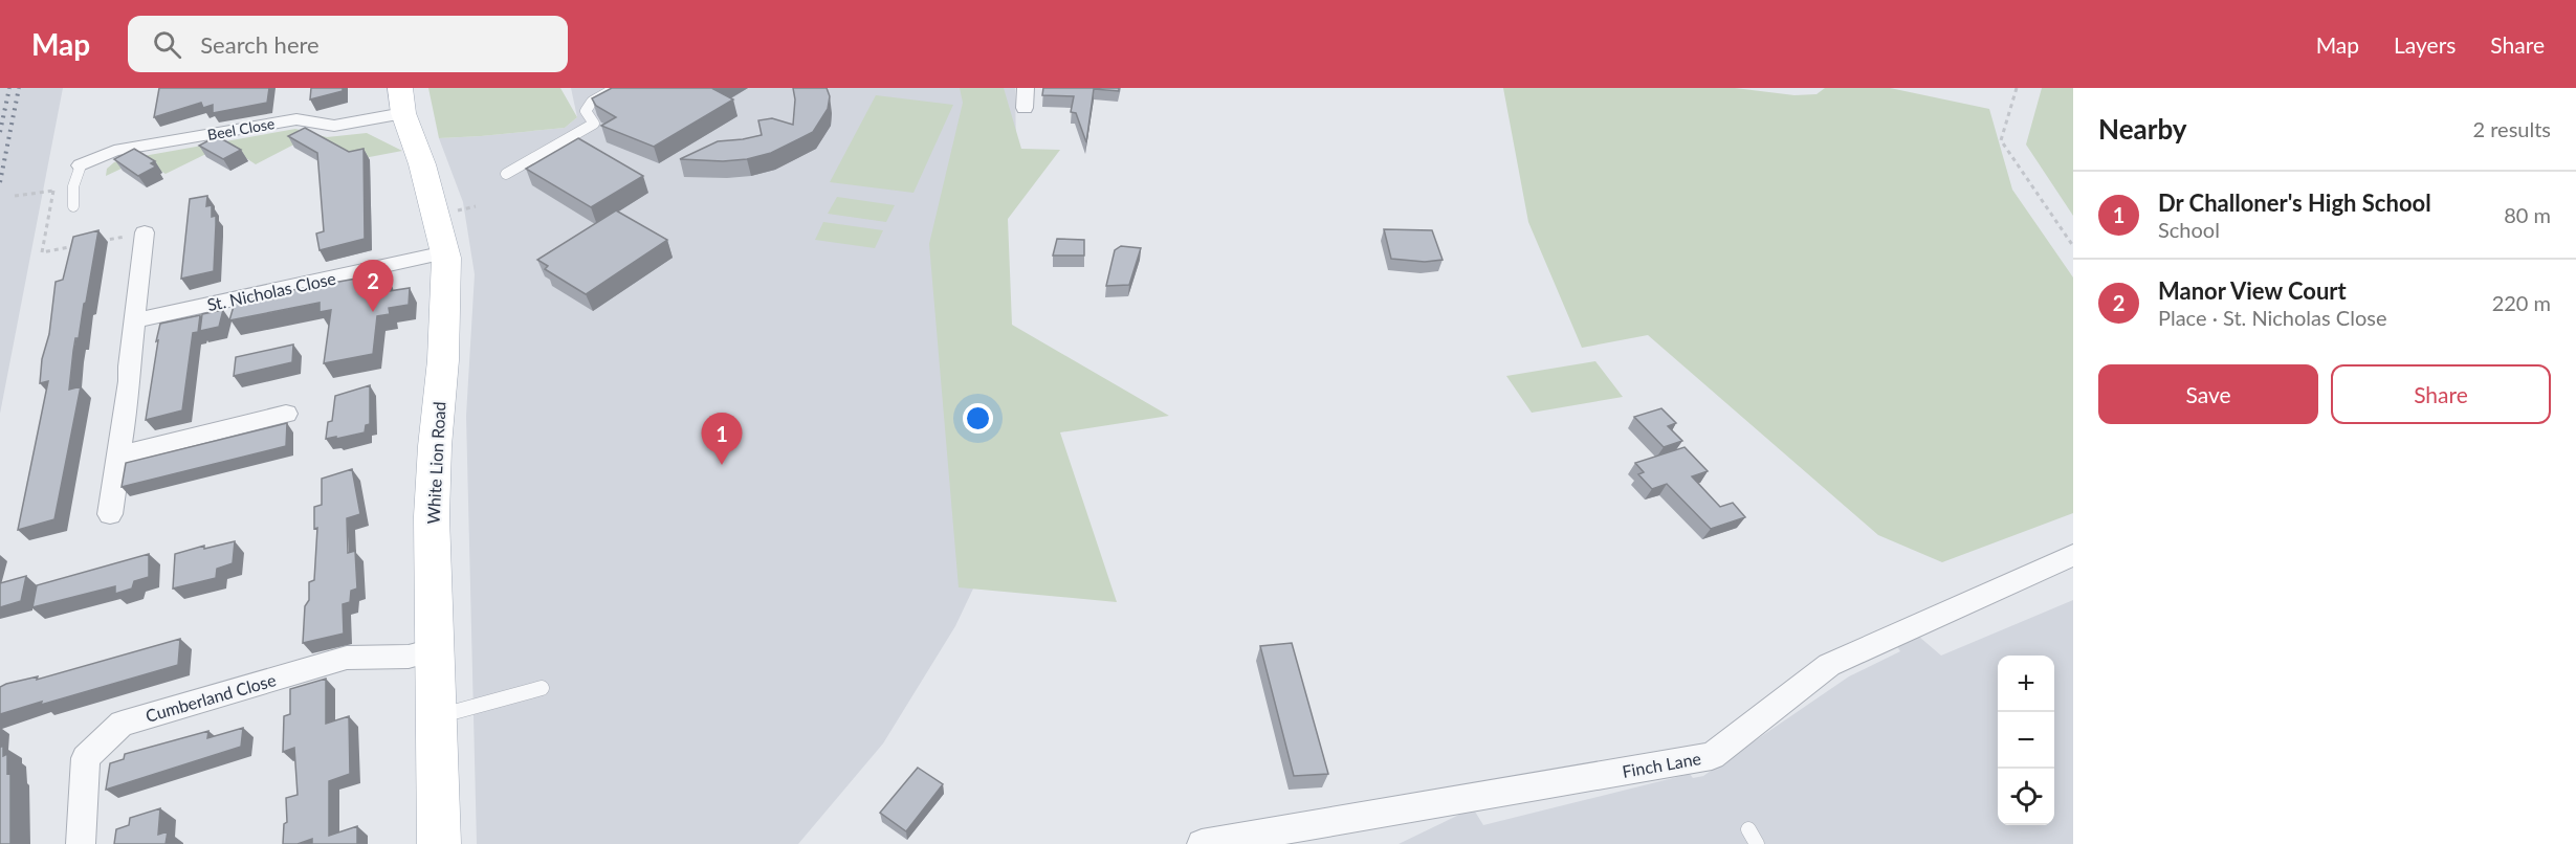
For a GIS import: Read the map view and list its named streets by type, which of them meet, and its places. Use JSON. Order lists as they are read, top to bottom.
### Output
{
  "streets": {
    "main road": ["White Lion Road"],
    "street": [
      "Beel Close",
      "St. Nicholas Close",
      "Cumberland Close",
      "Finch Lane"
    ]
  },
  "crossings": [
    ["Beel Close", "White Lion Road"],
    ["St. Nicholas Close", "White Lion Road"],
    ["White Lion Road", "Cumberland Close"]
  ],
  "page": {
    "header": "Map",
    "search": "Search here",
    "nav": ["Map", "Layers", "Share"],
    "heading": ["Nearby", "2 results"],
    "list": [
      {
        "mark": "1",
        "name": "Dr Challoner's High School",
        "note": "School",
        "value": "80 m"
      },
      {
        "mark": "2",
        "name": "Manor View Court",
        "note": "Place · St. Nicholas Close",
        "value": "220 m"
      }
    ],
    "pins": ["2", "1"],
    "buttons": ["Save", "Share"],
    "map_buttons": ["+", "−"]
  }
}
